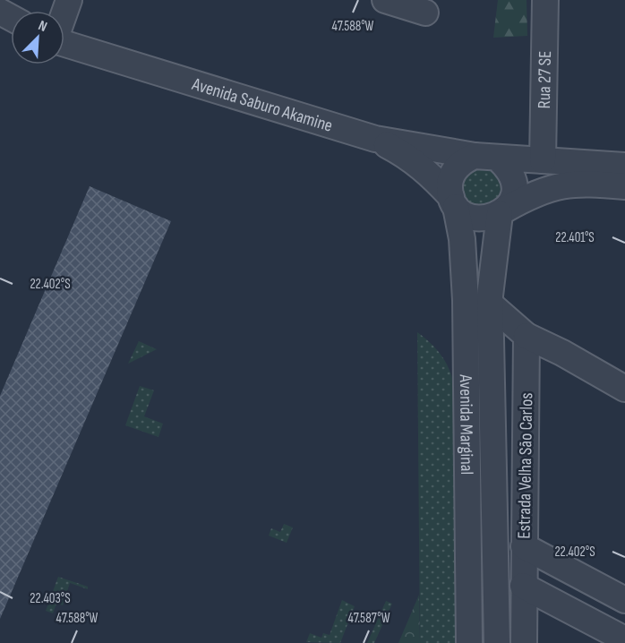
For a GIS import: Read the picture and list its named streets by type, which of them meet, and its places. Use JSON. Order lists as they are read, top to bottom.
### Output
{
  "streets": {
    "street": [
      "Rua 27 SE",
      "Avenida Saburo Akamine",
      "Avenida Marginal",
      "Estrada Velha São Carlos"
    ]
  },
  "crossings": [
    ["Rua 27 SE", "Avenida Saburo Akamine"],
    ["Avenida Saburo Akamine", "Avenida Marginal"]
  ],
  "north": "top right",
  "coordinates": [
    "47.588°W",
    "22.401°S",
    "22.402°S",
    "22.403°S",
    "47.587°W"
  ]
}
